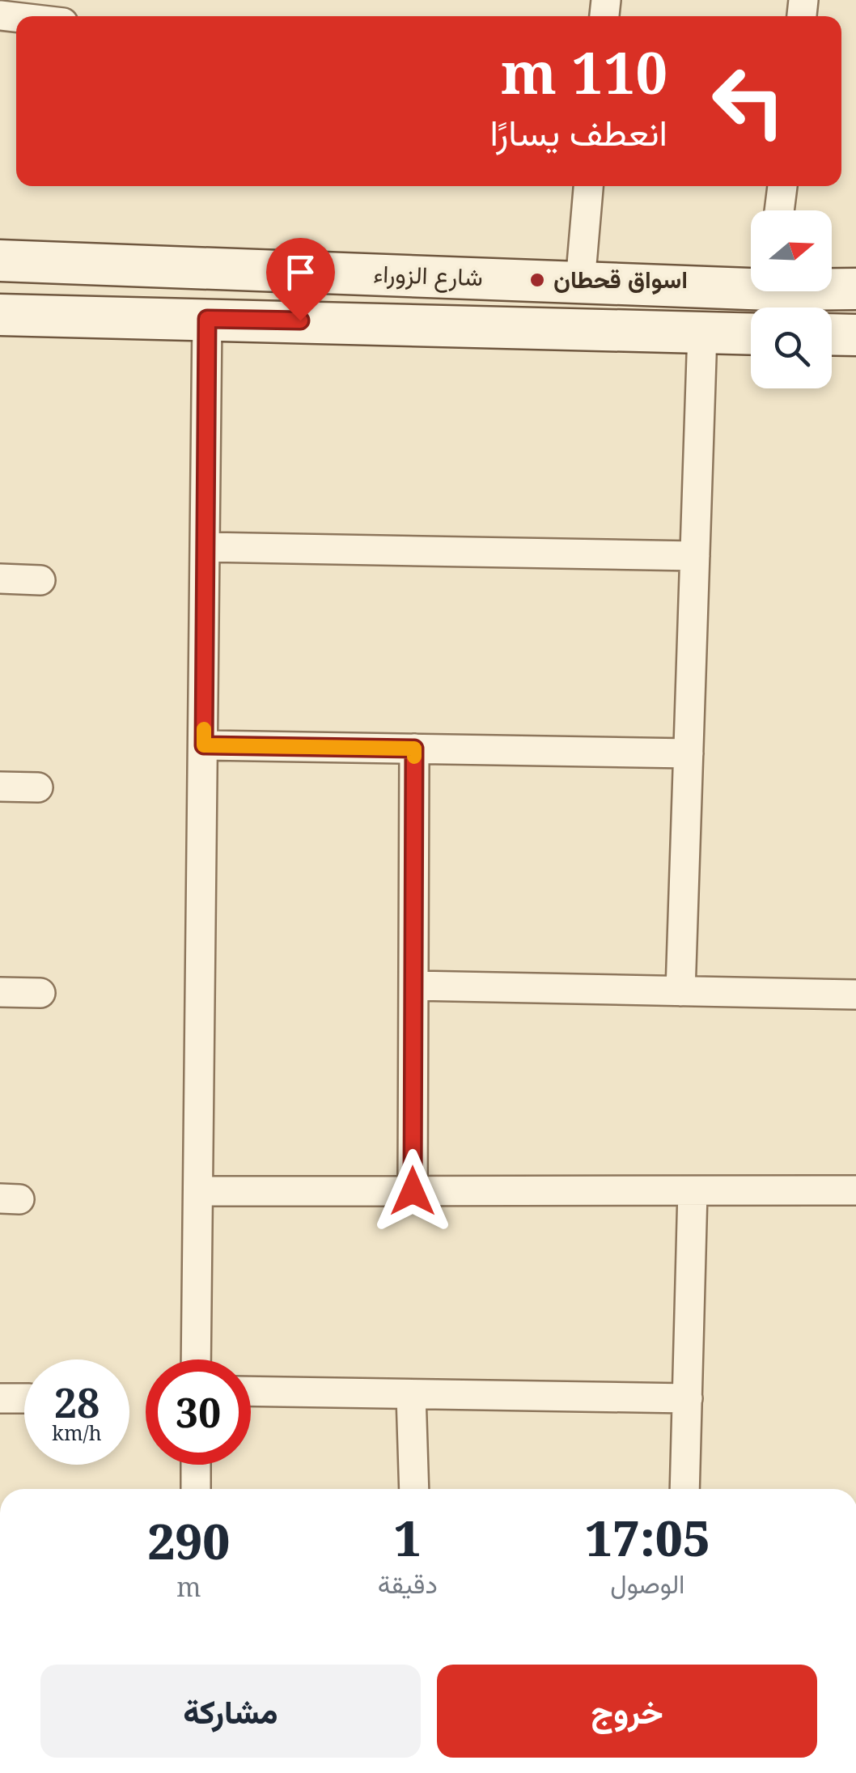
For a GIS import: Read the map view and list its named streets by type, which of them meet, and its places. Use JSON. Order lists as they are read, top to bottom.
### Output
{
  "streets": {
    "street": ["شارع الزوراء"]
  },
  "places": ["اسواق قحطان"],
  "north": "right",
  "page": {
    "turn": ["110 m", "انعطف يسارًا"],
    "speed": "28 km/h",
    "limit": "30",
    "eta": [
      "17:05",
      "الوصول",
      "1",
      "دقيقة",
      "290",
      "m"
    ],
    "buttons": ["خروج", "مشاركة"]
  }
}
